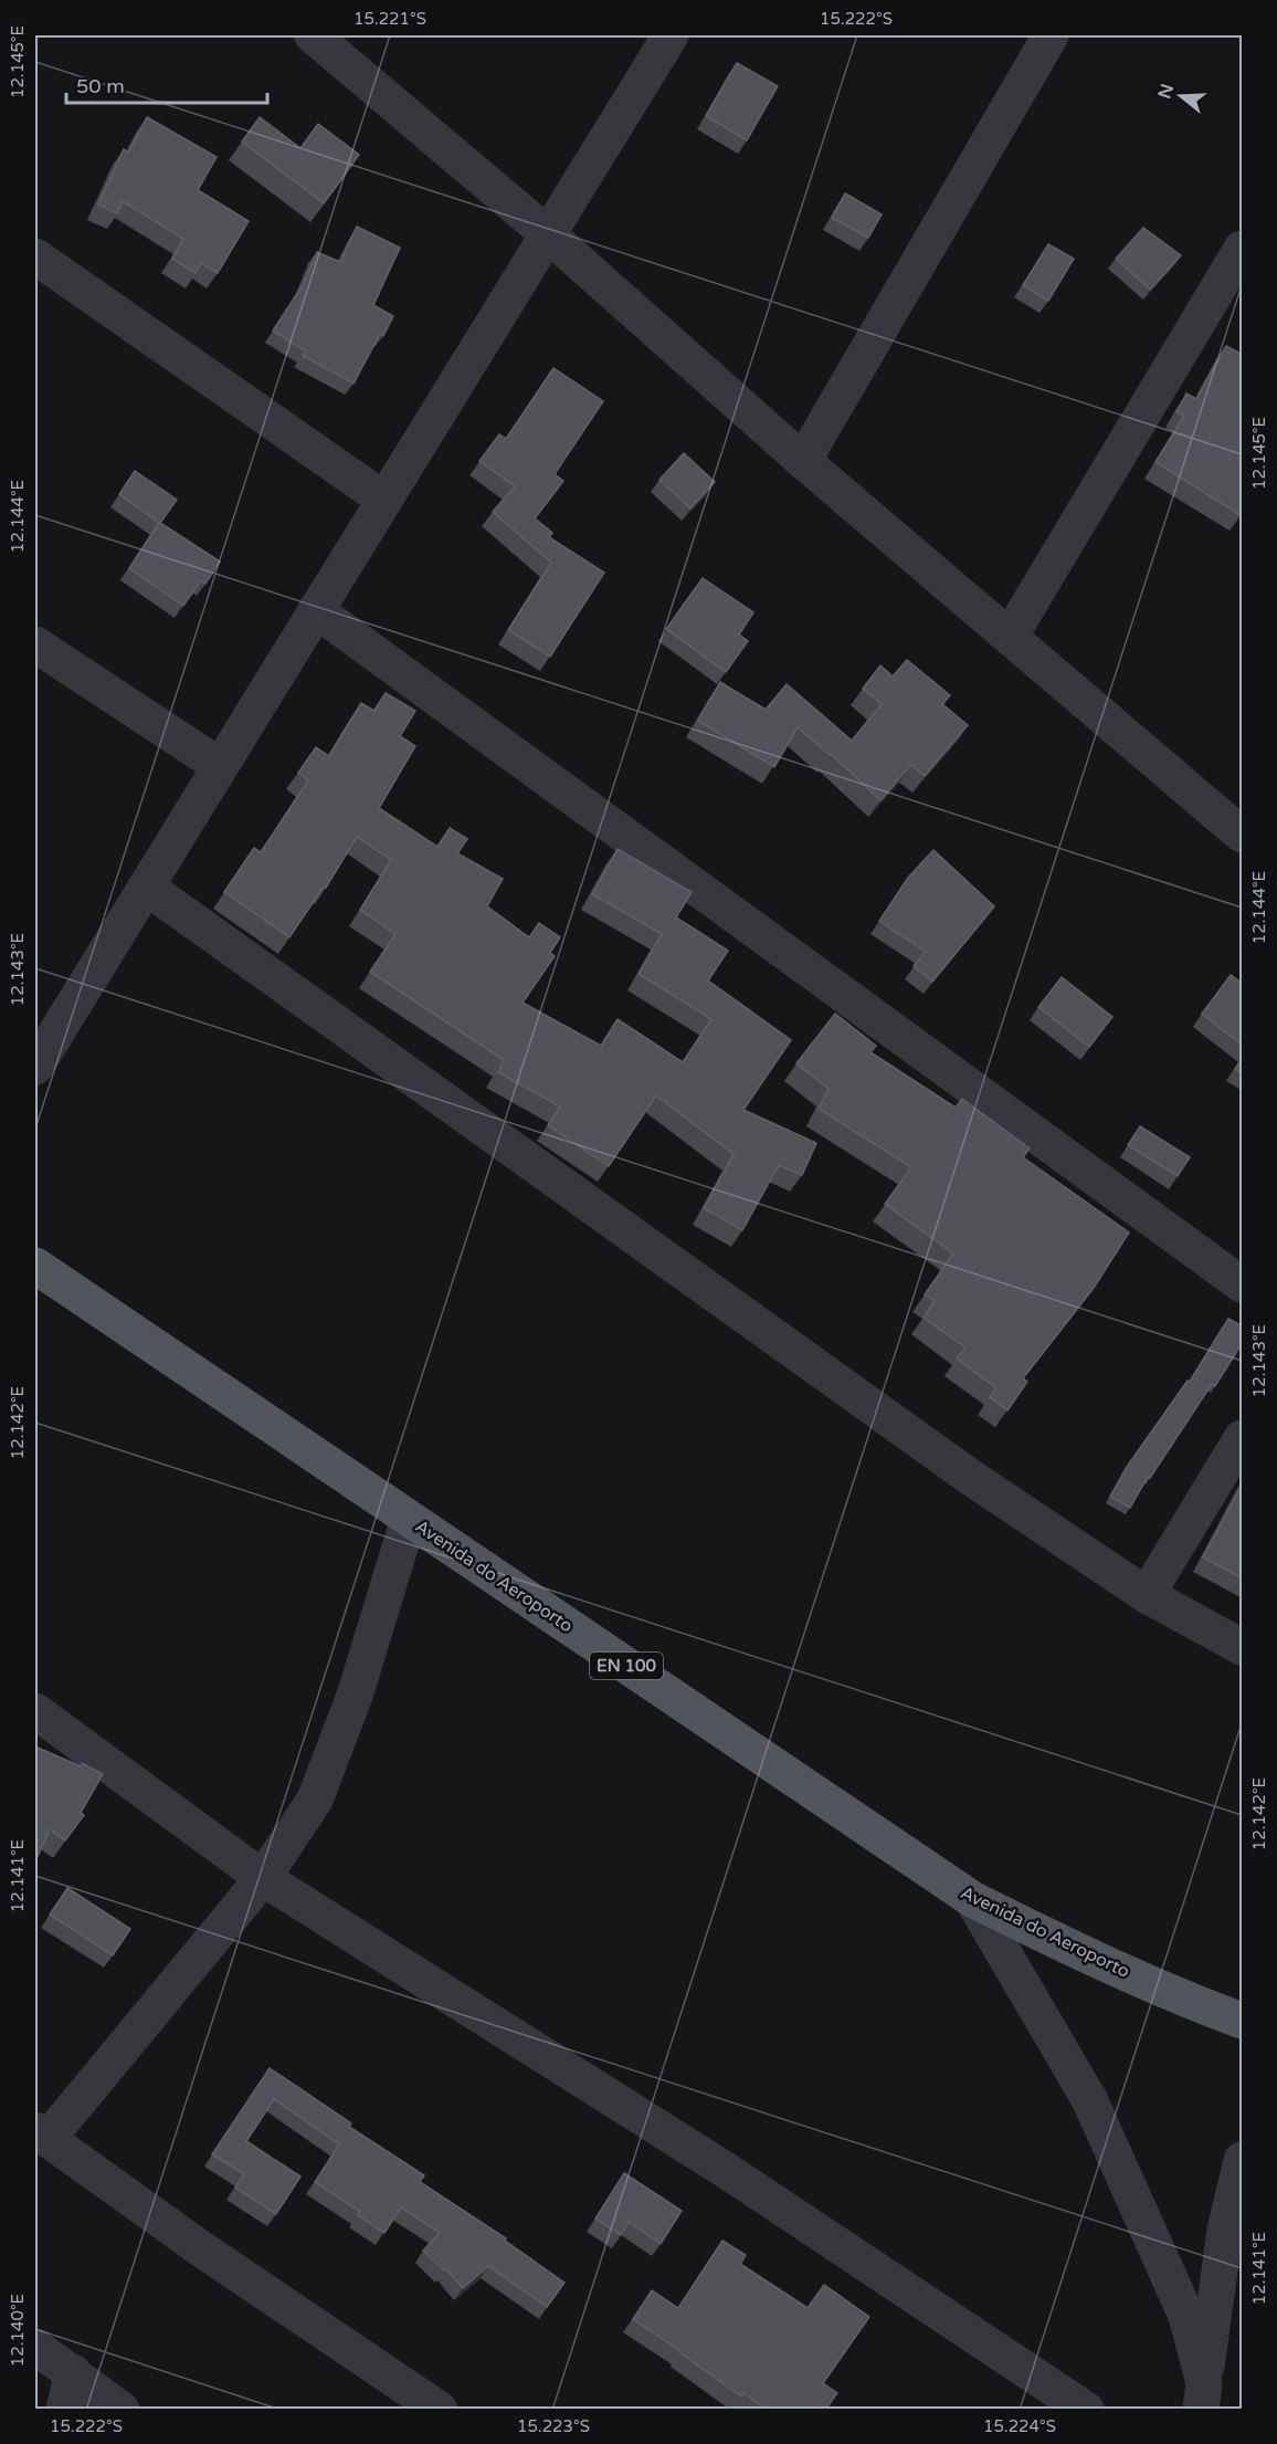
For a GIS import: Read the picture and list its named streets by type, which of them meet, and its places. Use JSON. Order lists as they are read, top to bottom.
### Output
{
  "streets": {
    "main road": ["Avenida do Aeroporto", "EN 100"]
  },
  "scale_bar": "50 m",
  "north": "left",
  "coordinates": [
    "15.221°S",
    "15.222°S",
    "12.145°E",
    "12.144°E",
    "12.143°E",
    "12.142°E",
    "12.141°E",
    "12.140°E",
    "15.223°S",
    "15.224°S"
  ]
}
